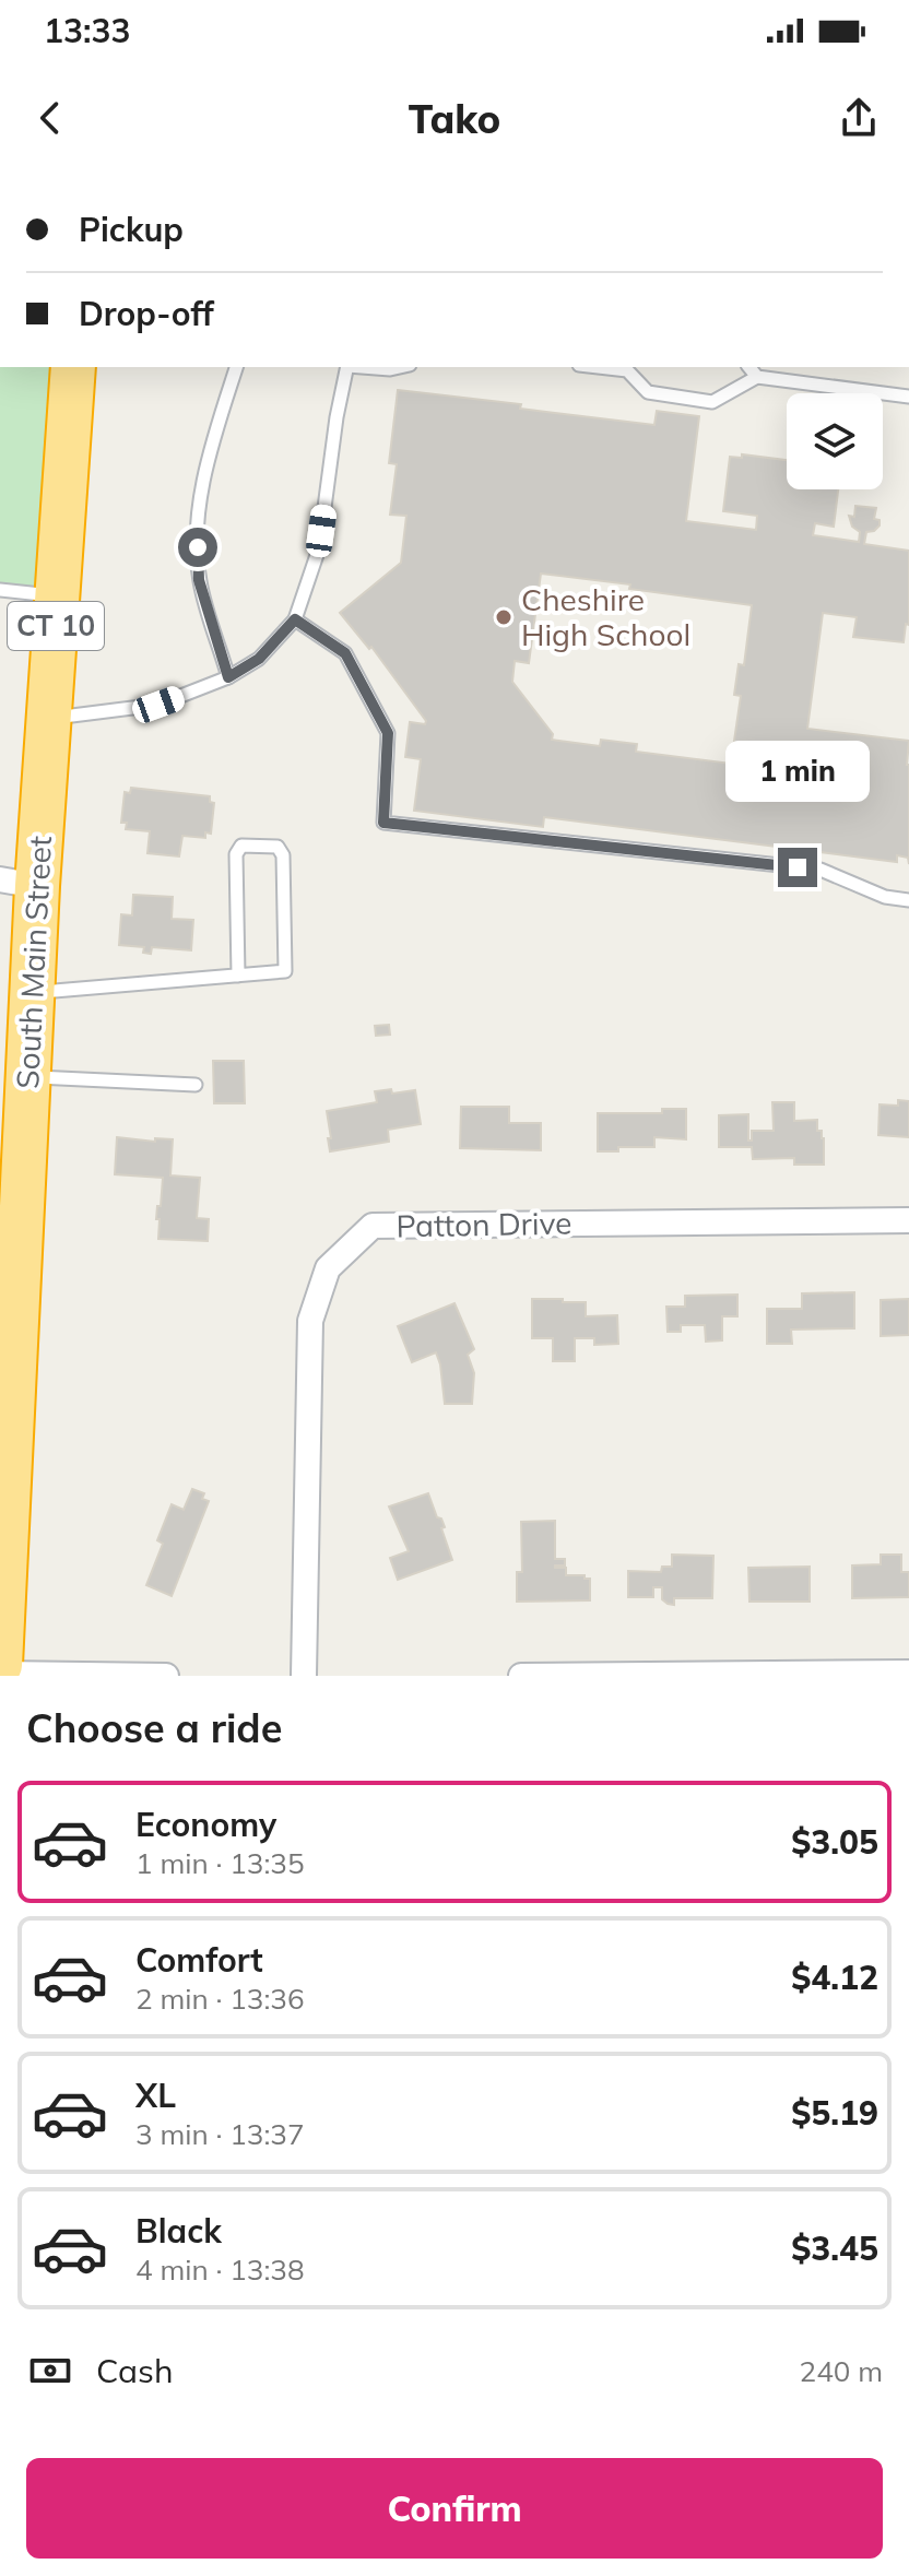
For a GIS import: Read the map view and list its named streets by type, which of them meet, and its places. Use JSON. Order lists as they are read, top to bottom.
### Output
{
  "streets": {
    "highway": ["CT 10", "South Main Street"],
    "street": ["Patton Drive"]
  },
  "places": ["Cheshire High School"],
  "page": {
    "status": "13:33",
    "header": "Tako",
    "banner": ["Pickup", "Drop-off"],
    "bubble": "1 min",
    "heading": "Choose a ride",
    "list": [
      {
        "name": "Economy",
        "note": "1 min · 13:35",
        "value": "$3.05"
      },
      {
        "name": "Comfort",
        "note": "2 min · 13:36",
        "value": "$4.12"
      },
      {
        "name": "XL",
        "note": "3 min · 13:37",
        "value": "$5.19"
      },
      {
        "name": "Black",
        "note": "4 min · 13:38",
        "value": "$3.45"
      }
    ],
    "pay": ["Cash", "240 m"],
    "buttons": "Confirm"
  }
}
